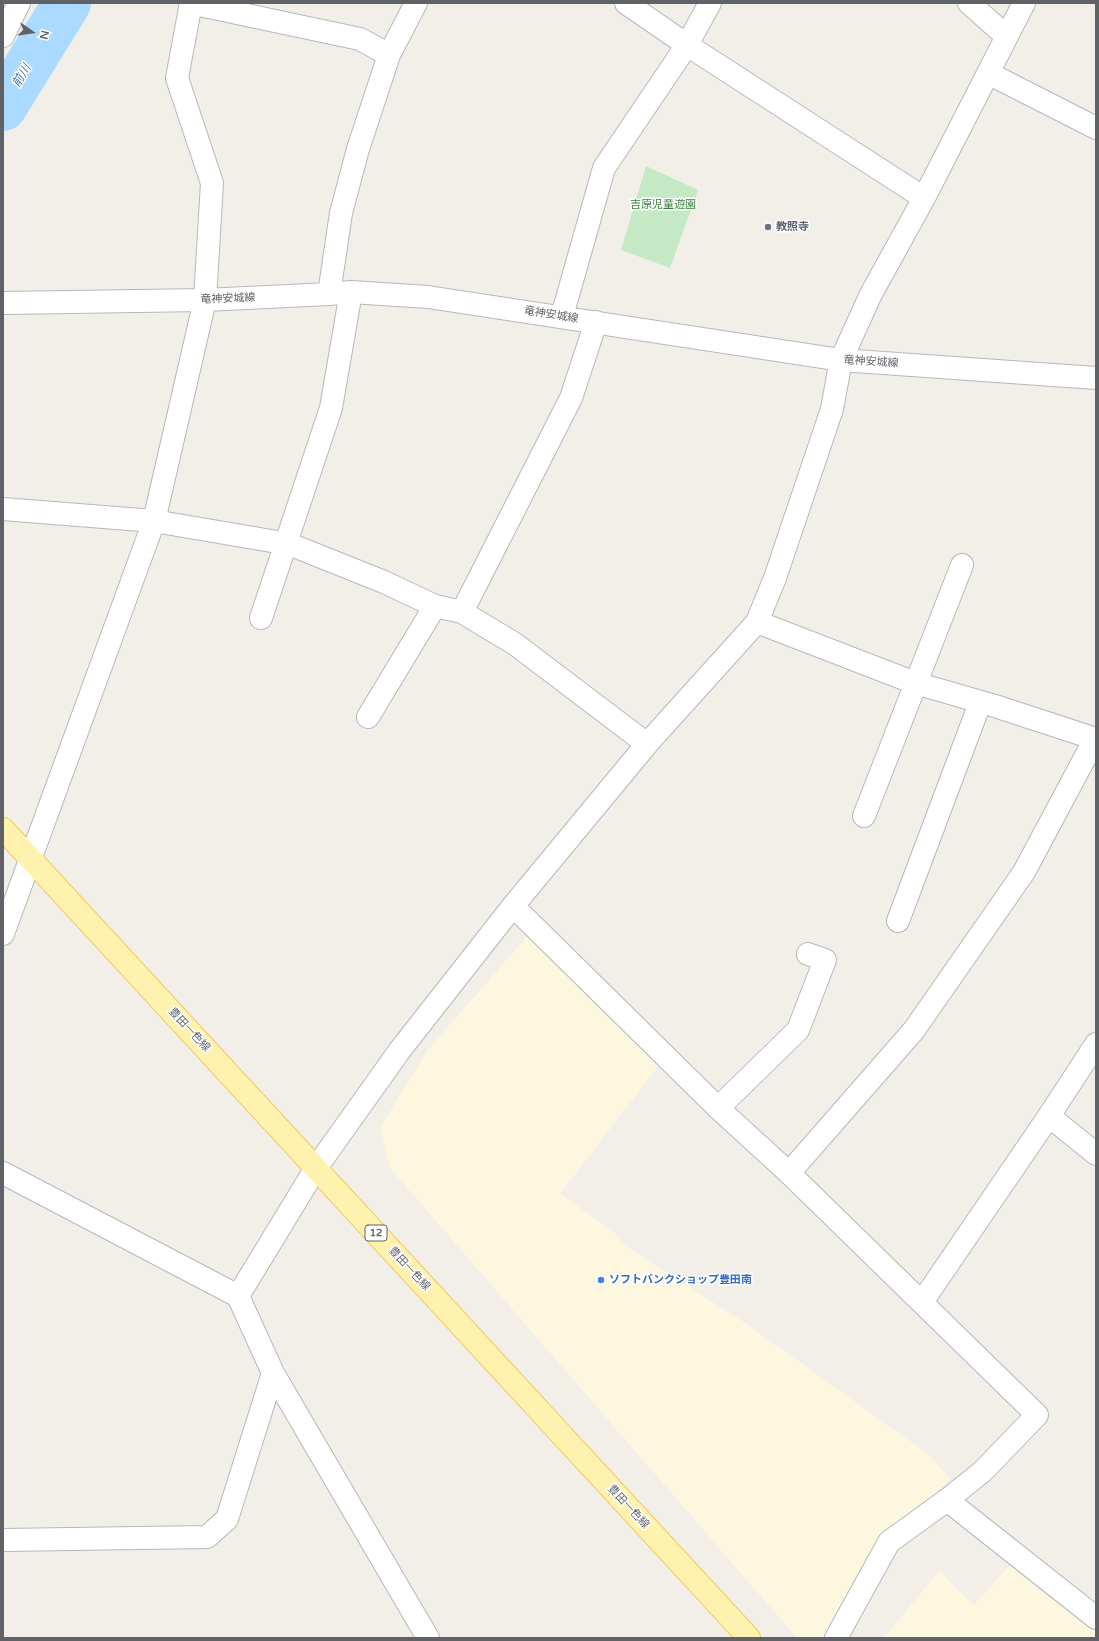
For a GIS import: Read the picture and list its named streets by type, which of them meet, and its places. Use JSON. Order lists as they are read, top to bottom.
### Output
{
  "streets": {
    "main road": ["豊田一色線", "12"],
    "street": ["竜神安城線"]
  },
  "water": ["前川"],
  "parks": ["吉原児童遊園"],
  "places": ["教照寺", "ソフトバンクショップ豊田南"],
  "north": "right"
}
